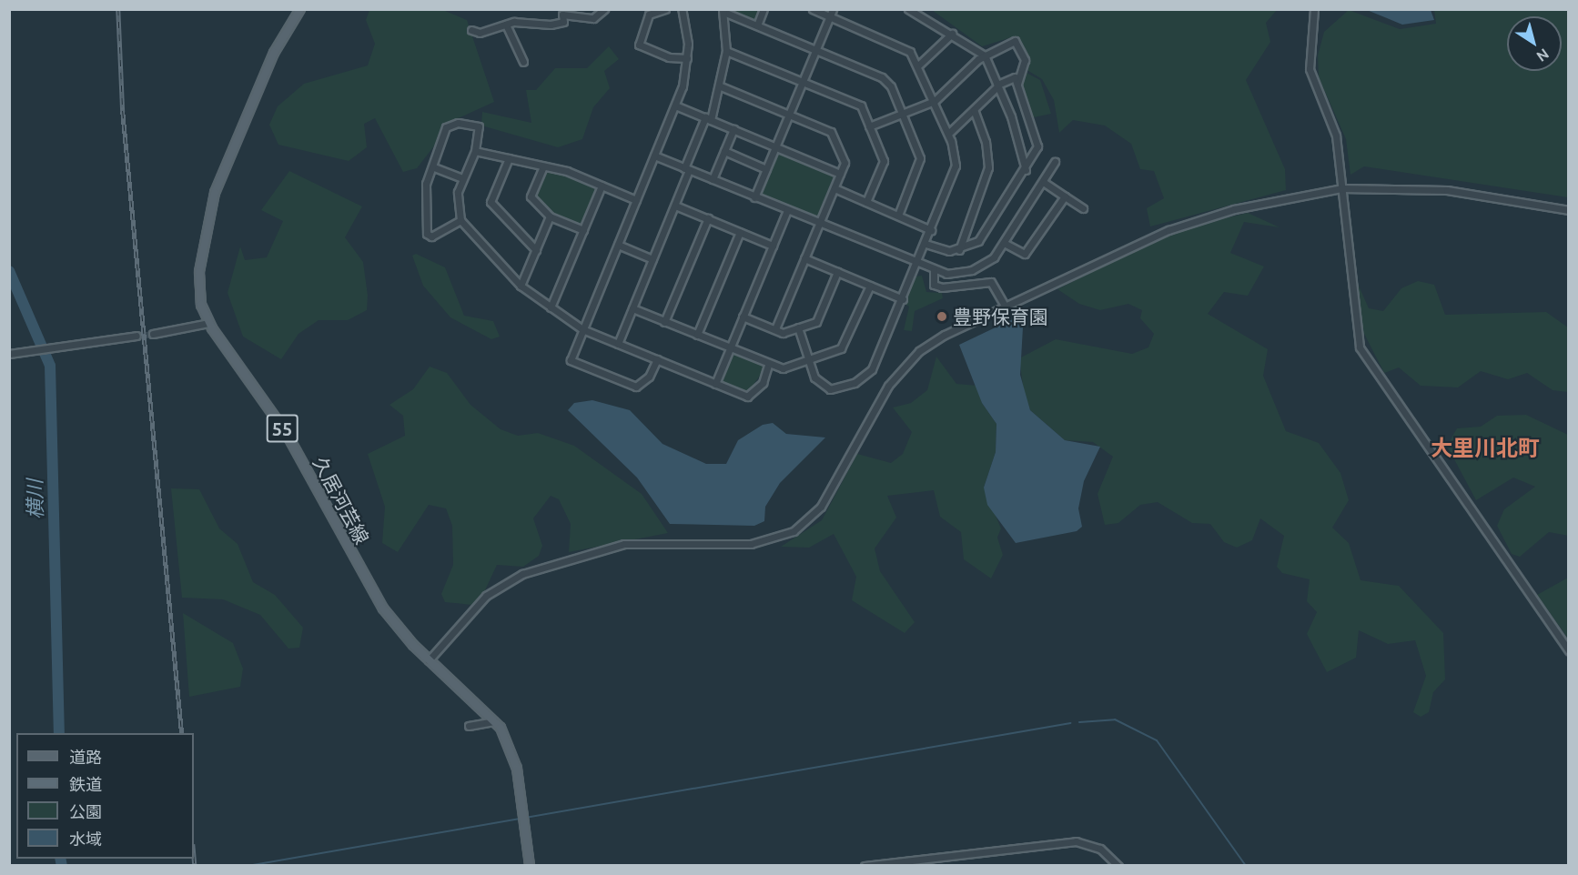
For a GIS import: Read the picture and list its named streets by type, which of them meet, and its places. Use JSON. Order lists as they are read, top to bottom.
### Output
{
  "streets": {
    "main road": ["55", "久居河芸線"]
  },
  "districts": ["大里川北町"],
  "water": ["横川"],
  "places": ["豊野保育園"],
  "legend": [
    "道路",
    "鉄道",
    "公園",
    "水域"
  ],
  "north": "bottom right"
}
